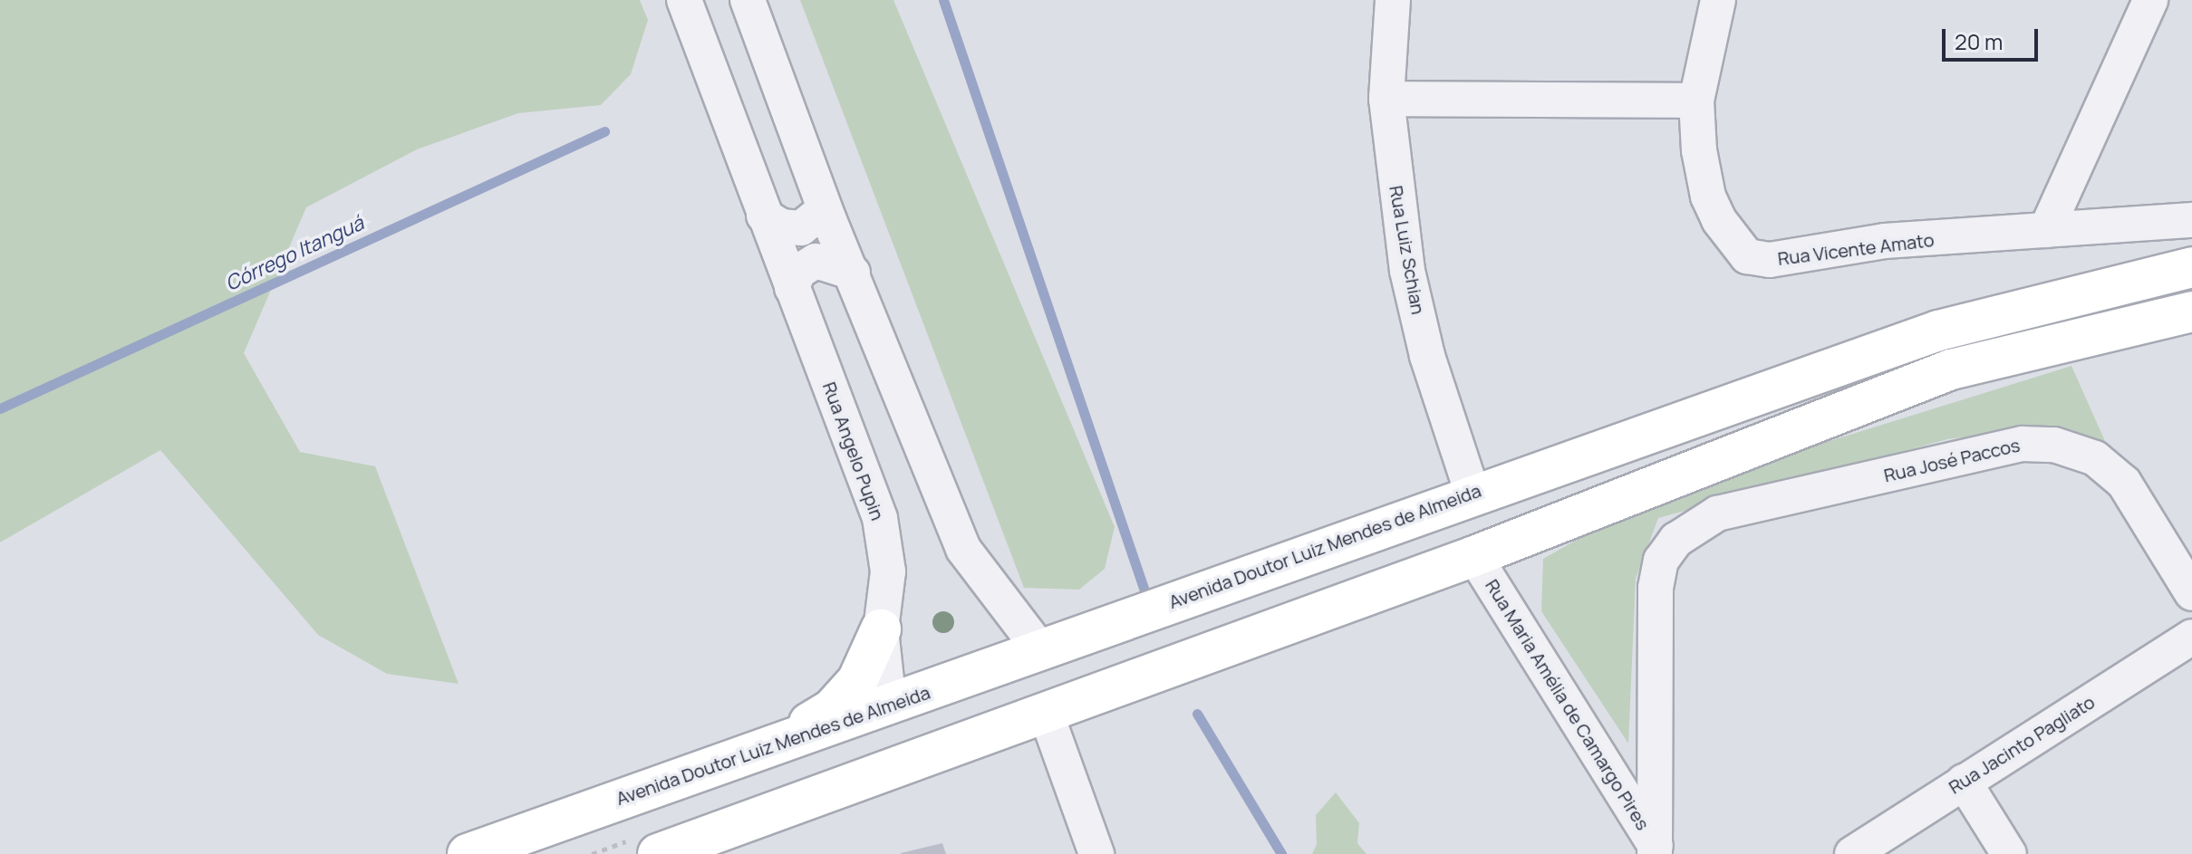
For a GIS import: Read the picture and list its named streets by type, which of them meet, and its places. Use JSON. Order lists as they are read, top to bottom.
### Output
{
  "streets": {
    "main road": ["Avenida Doutor Luiz Mendes de Almeida"],
    "street": [
      "Rua Vicente Amato",
      "Rua Luiz Schian",
      "Rua Angelo Pupin",
      "Rua José Paccos",
      "Rua Maria Amélia de Camargo Pires",
      "Rua Jacinto Pagliato"
    ]
  },
  "crossings": [
    ["Rua Luiz Schian", "Avenida Doutor Luiz Mendes de Almeida"],
    ["Rua Angelo Pupin", "Avenida Doutor Luiz Mendes de Almeida"],
    ["Rua José Paccos", "Rua Maria Amélia de Camargo Pires"]
  ],
  "water": ["Córrego Itanguá"],
  "scale_bar": "20 m"
}
